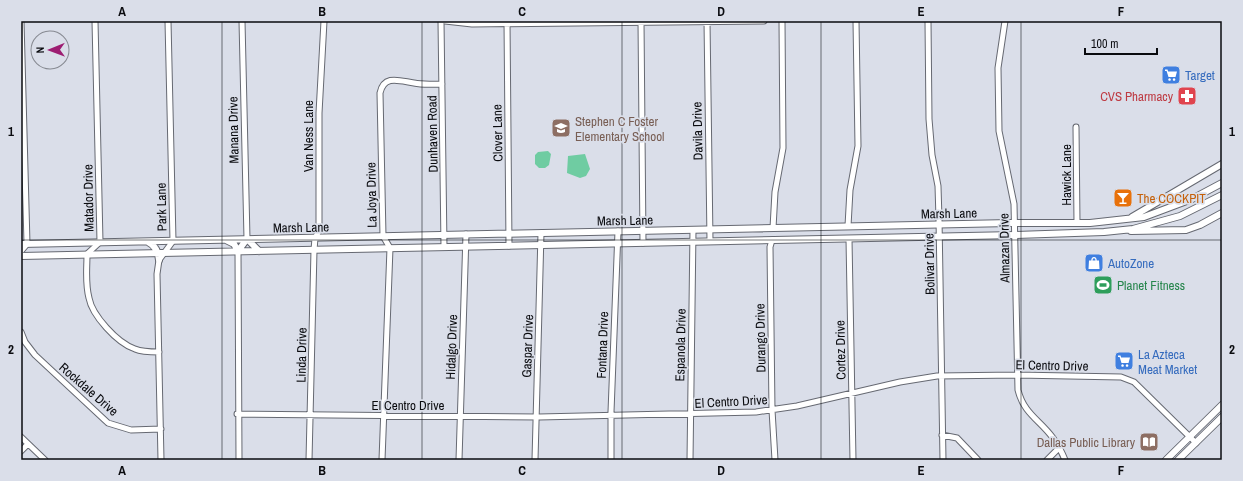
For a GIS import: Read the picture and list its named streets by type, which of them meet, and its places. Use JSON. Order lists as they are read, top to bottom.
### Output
{
  "streets": {
    "main road": ["Marsh Lane"],
    "street": [
      "Manana Drive",
      "Davila Drive",
      "Clover Lane",
      "Dunhaven Road",
      "Van Ness Lane",
      "Hawick Lane",
      "La Joya Drive",
      "Matador Drive",
      "Park Lane",
      "Almazan Drive",
      "Bolivar Drive",
      "Durango Drive",
      "Fontana Drive",
      "Espanola Drive",
      "Gaspar Drive",
      "Hidalgo Drive",
      "Cortez Drive",
      "Linda Drive",
      "El Centro Drive",
      "Rockdale Drive"
    ]
  },
  "crossings": [
    ["Manana Drive", "Marsh Lane"],
    ["Davila Drive", "Marsh Lane"],
    ["Clover Lane", "Marsh Lane"],
    ["Dunhaven Road", "La Joya Drive"],
    ["Dunhaven Road", "Marsh Lane"],
    ["Van Ness Lane", "Marsh Lane"],
    ["Van Ness Lane", "Linda Drive"],
    ["Hawick Lane", "Marsh Lane"],
    ["La Joya Drive", "Marsh Lane"],
    ["Matador Drive", "Marsh Lane"],
    ["Park Lane", "Marsh Lane"],
    ["Marsh Lane", "Almazan Drive"],
    ["Marsh Lane", "Bolivar Drive"],
    ["Marsh Lane", "Durango Drive"],
    ["Marsh Lane", "Fontana Drive"],
    ["Marsh Lane", "Espanola Drive"],
    ["Marsh Lane", "Gaspar Drive"],
    ["Marsh Lane", "Hidalgo Drive"],
    ["Marsh Lane", "Cortez Drive"],
    ["Marsh Lane", "Linda Drive"],
    ["Almazan Drive", "El Centro Drive"],
    ["Bolivar Drive", "El Centro Drive"],
    ["Durango Drive", "El Centro Drive"],
    ["Fontana Drive", "El Centro Drive"],
    ["Espanola Drive", "El Centro Drive"],
    ["Gaspar Drive", "El Centro Drive"],
    ["Hidalgo Drive", "El Centro Drive"],
    ["Cortez Drive", "El Centro Drive"],
    ["Linda Drive", "El Centro Drive"]
  ],
  "places": {
    "supermarket": ["Target", "La Azteca Meat Market"],
    "pharmacy": ["CVS Pharmacy"],
    "school or university": ["Stephen C Foster Elementary School"],
    "bar": ["The COCKPIT"],
    "shop": ["AutoZone"],
    "sports": ["Planet Fitness"],
    "library": ["Dallas Public Library"]
  },
  "scale_bar": "100 m",
  "north": "left",
  "grid": {
    "columns": [
      "A",
      "B",
      "C",
      "D",
      "E",
      "F"
    ],
    "rows": ["1", "2"]
  }
}
